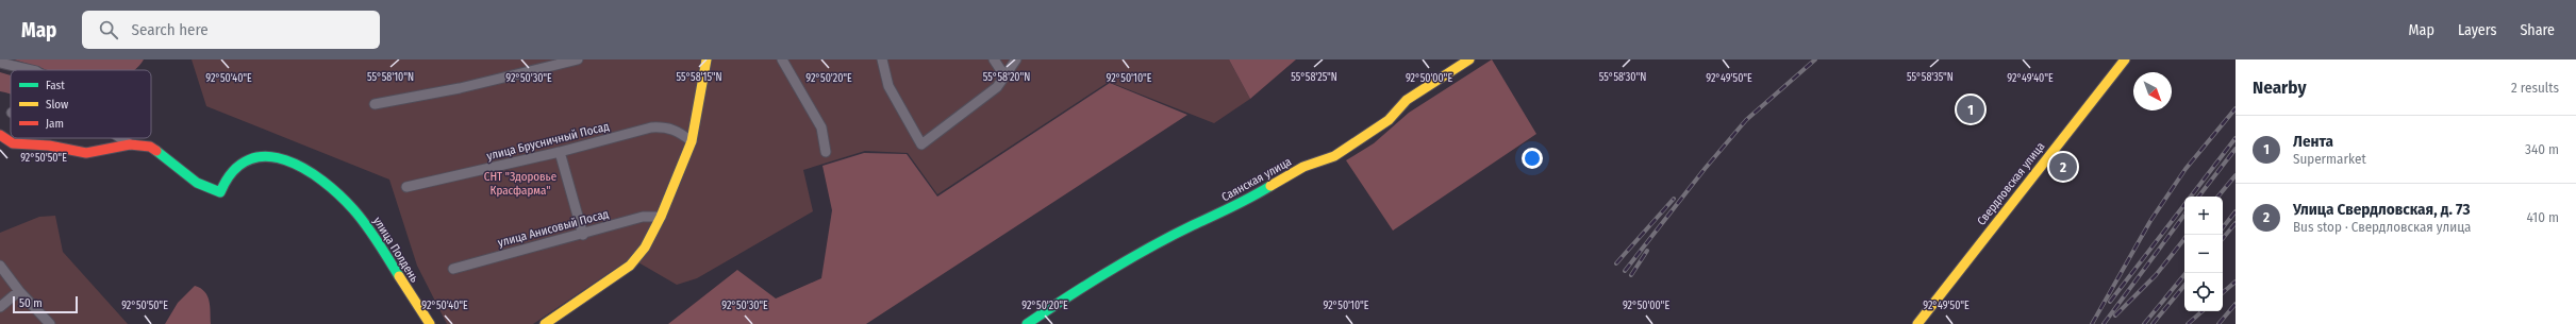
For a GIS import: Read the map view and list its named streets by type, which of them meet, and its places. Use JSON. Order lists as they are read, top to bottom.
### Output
{
  "streets": {
    "main road": ["Саянская улица", "Свердловская улица", "улица Полдень"],
    "street": ["улица Брусничный Посад", "улица Анисовый Посад"]
  },
  "parks": ["СНТ \"Здоровье Красфарма\""],
  "legend": ["Fast", "Slow", "Jam"],
  "scale_bar": "50 m",
  "north": "bottom right",
  "page": {
    "header": "Map",
    "search": "Search here",
    "nav": ["Map", "Layers", "Share"],
    "heading": ["Nearby", "2 results"],
    "pins": ["1", "2"],
    "list": [
      {
        "mark": "1",
        "name": "Лента",
        "note": "Supermarket",
        "value": "340 m"
      },
      {
        "mark": "2",
        "name": "Улица Свердловская, д. 73",
        "note": "Bus stop · Свердловская улица",
        "value": "410 m"
      }
    ],
    "map_buttons": ["+", "−"],
    "scale": "50 m"
  },
  "coordinates": [
    "55°58'10\"N",
    "55°58'15\"N",
    "55°58'20\"N",
    "55°58'25\"N",
    "55°58'30\"N",
    "55°58'35\"N",
    "92°50'40\"E",
    "92°50'30\"E",
    "92°50'20\"E",
    "92°50'00\"E",
    "92°50'10\"E",
    "92°49'50\"E",
    "92°49'40\"E",
    "92°50'50\"E"
  ]
}
